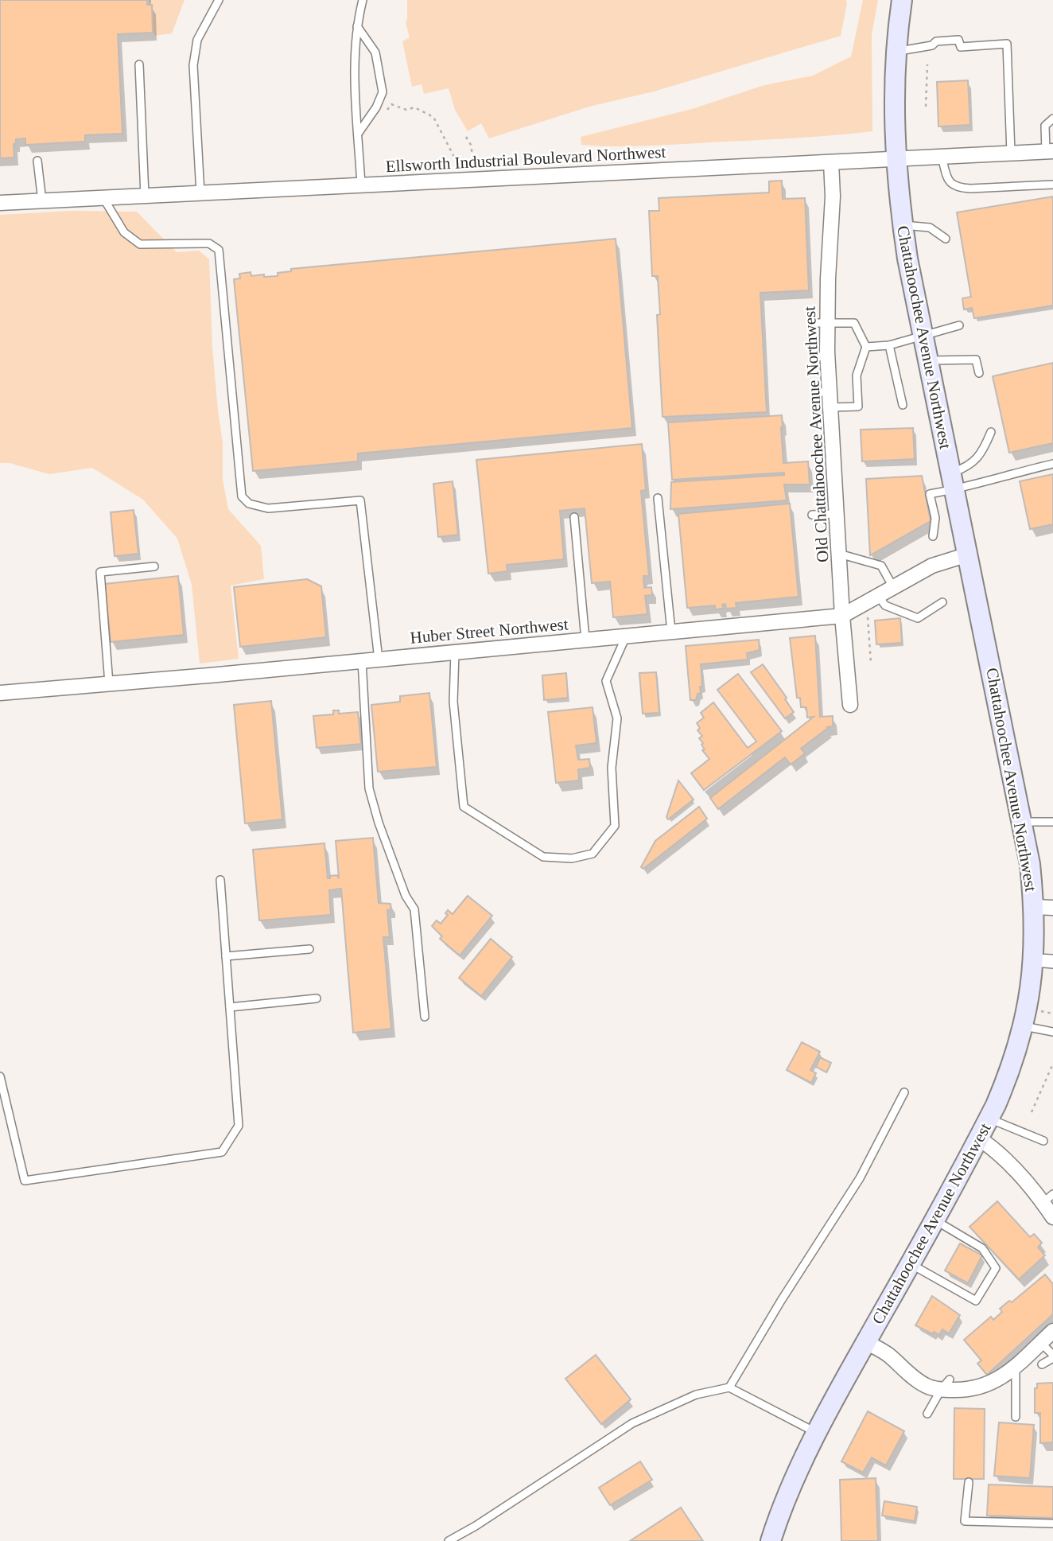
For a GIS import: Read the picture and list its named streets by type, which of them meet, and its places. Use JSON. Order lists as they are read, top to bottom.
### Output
{
  "streets": {
    "street": [
      "Ellsworth Industrial Boulevard Northwest",
      "Chattahoochee Avenue Northwest",
      "Old Chattahoochee Avenue Northwest",
      "Huber Street Northwest"
    ]
  },
  "crossings": [
    ["Ellsworth Industrial Boulevard Northwest", "Chattahoochee Avenue Northwest"],
    ["Ellsworth Industrial Boulevard Northwest", "Old Chattahoochee Avenue Northwest"],
    ["Chattahoochee Avenue Northwest", "Huber Street Northwest"],
    ["Old Chattahoochee Avenue Northwest", "Huber Street Northwest"]
  ]
}
